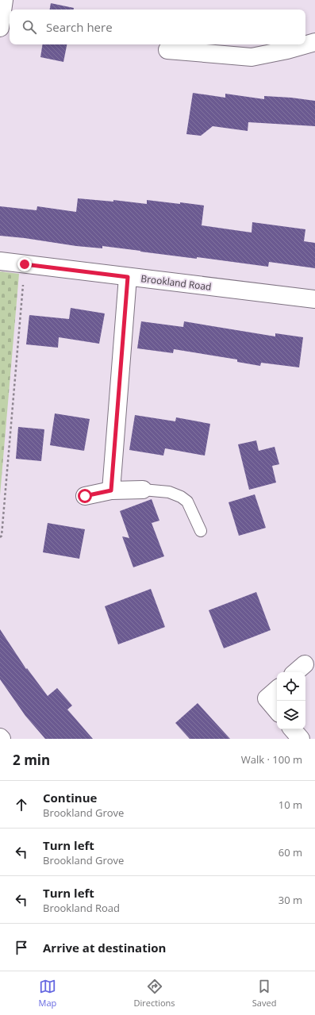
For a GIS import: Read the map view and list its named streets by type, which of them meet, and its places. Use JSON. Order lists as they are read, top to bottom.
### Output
{
  "streets": {
    "street": ["Brookland Road"]
  },
  "page": {
    "search": "Search here",
    "heading": ["2 min", "Walk · 100 m"],
    "list": [
      ["Continue", "Brookland Grove", "10 m"],
      ["Turn left", "Brookland Grove", "60 m"],
      ["Turn left", "Brookland Road", "30 m"],
      "Arrive at destination"
    ],
    "nav": ["Map", "Directions", "Saved"]
  }
}
